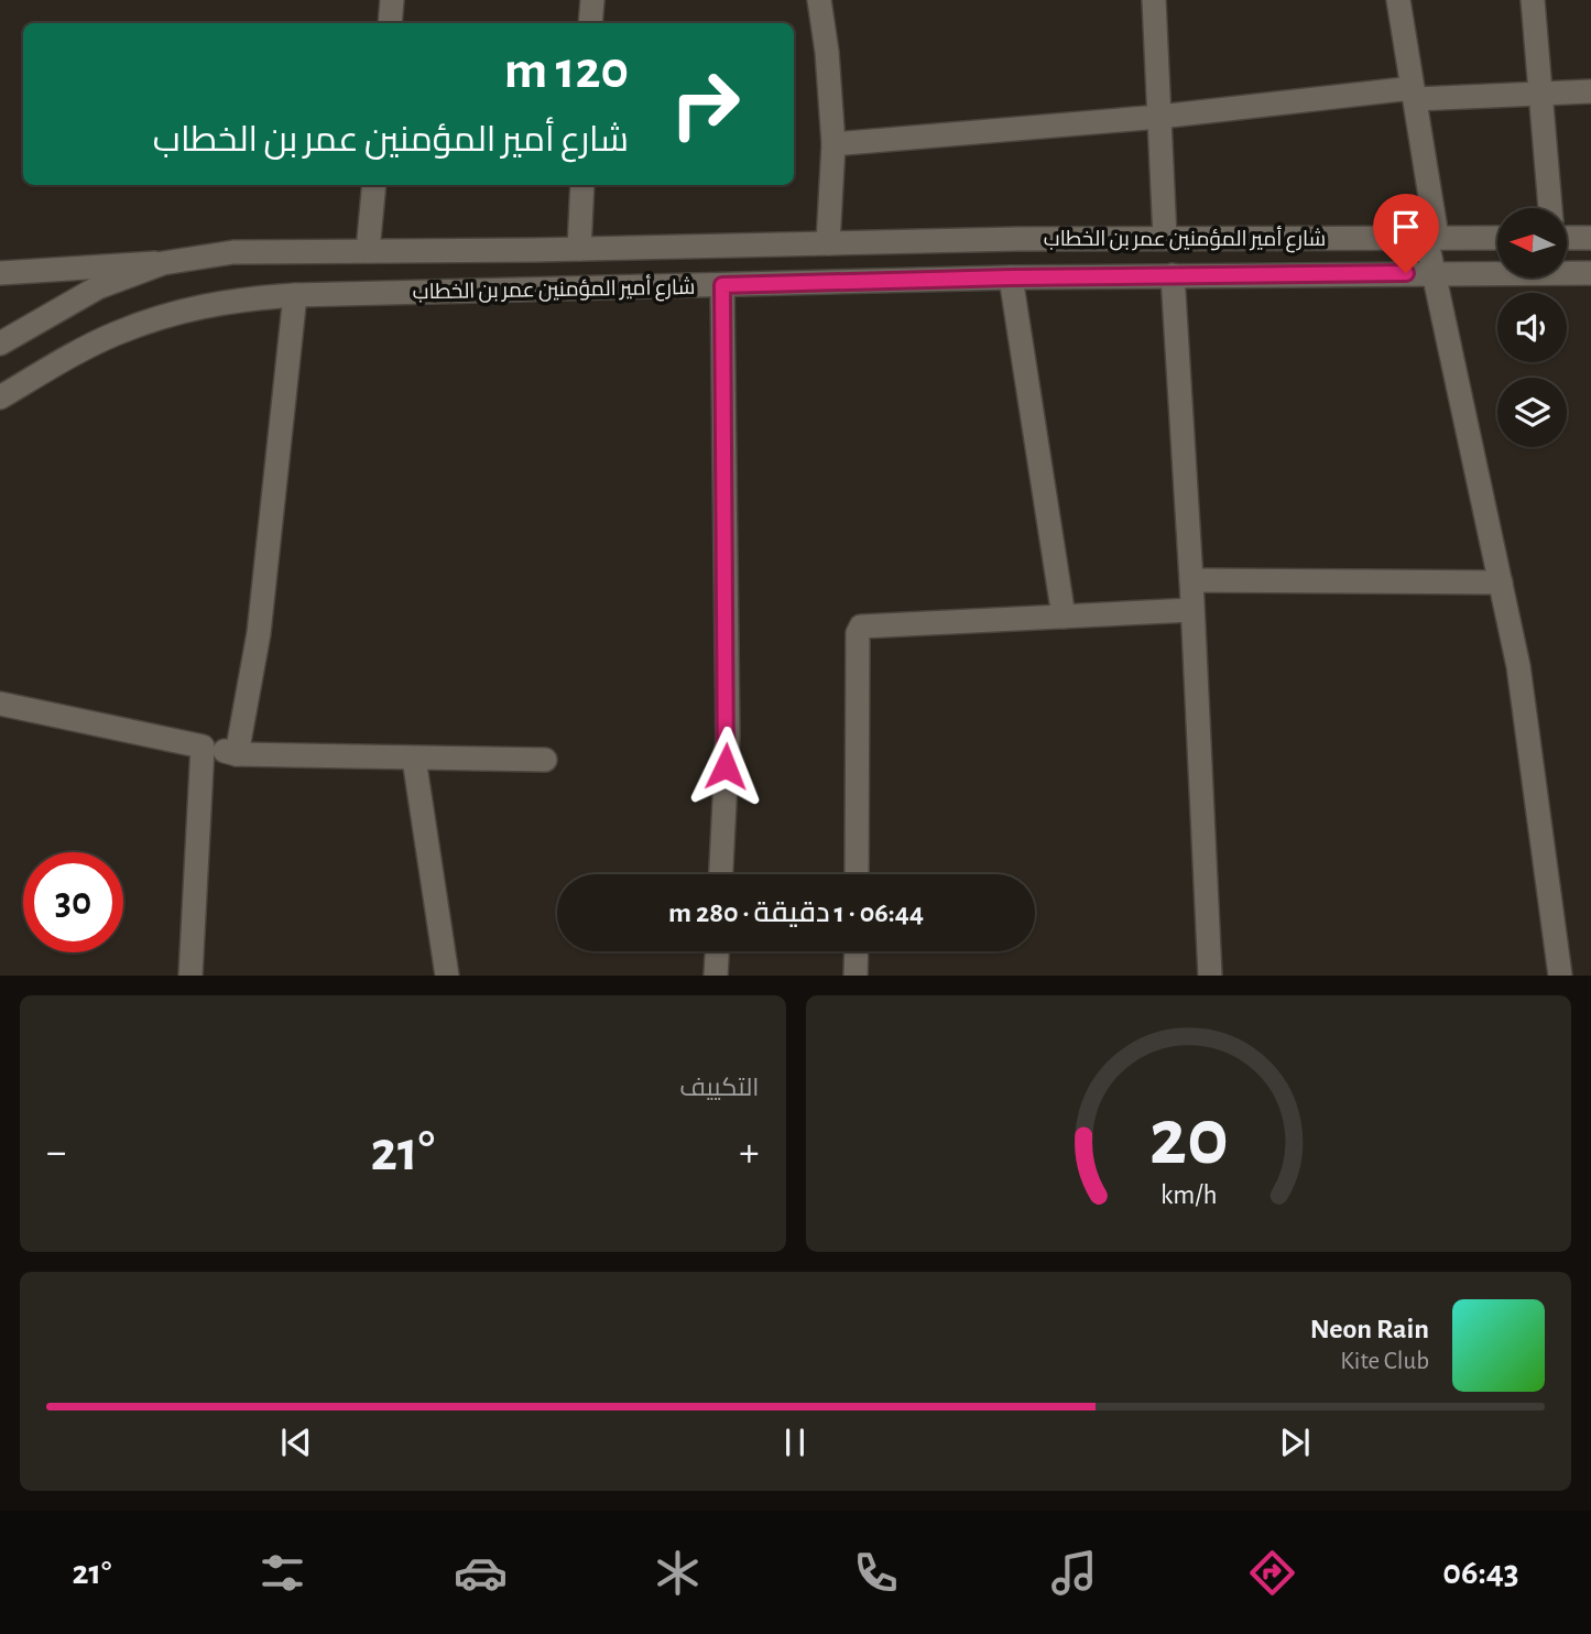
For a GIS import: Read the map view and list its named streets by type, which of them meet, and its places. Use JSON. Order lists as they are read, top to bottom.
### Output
{
  "streets": {
    "street": ["شارع أمير المؤمنين عمر بن الخطاب"]
  },
  "north": "left",
  "page": {
    "turn": ["120 m", "شارع أمير المؤمنين عمر بن الخطاب"],
    "limit": "30",
    "trip": "06:44 · 1 دقيقة · 280 m",
    "tile": "التكييف",
    "heat": ["−", "21°", "+"],
    "song": ["Neon Rain", "Kite Club"],
    "tabs": ["06:43", "21°"],
    "gauge": ["20", "km/h"]
  }
}
